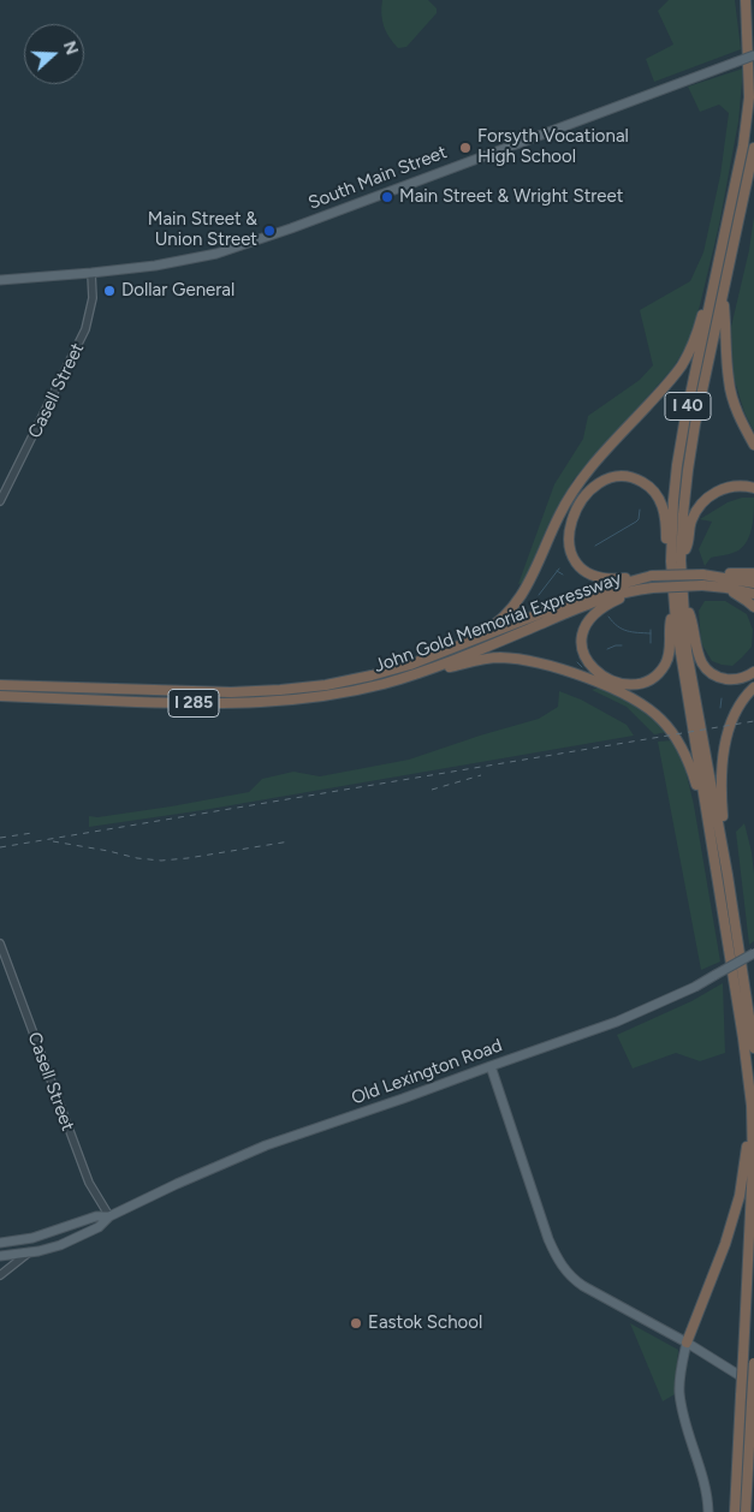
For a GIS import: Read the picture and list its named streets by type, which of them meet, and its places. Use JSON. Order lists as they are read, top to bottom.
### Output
{
  "streets": {
    "highway": ["I 40", "John Gold Memorial Expressway", "I 285"],
    "main road": ["South Main Street", "Old Lexington Road"],
    "street": ["Casell Street"]
  },
  "crossings": [
    ["South Main Street", "Casell Street"],
    ["Casell Street", "Old Lexington Road"]
  ],
  "places": [
    "Forsyth Vocational High School",
    "Main Street & Wright Street",
    "Main Street & Union Street",
    "Dollar General",
    "Eastok School"
  ],
  "north": "right"
}
